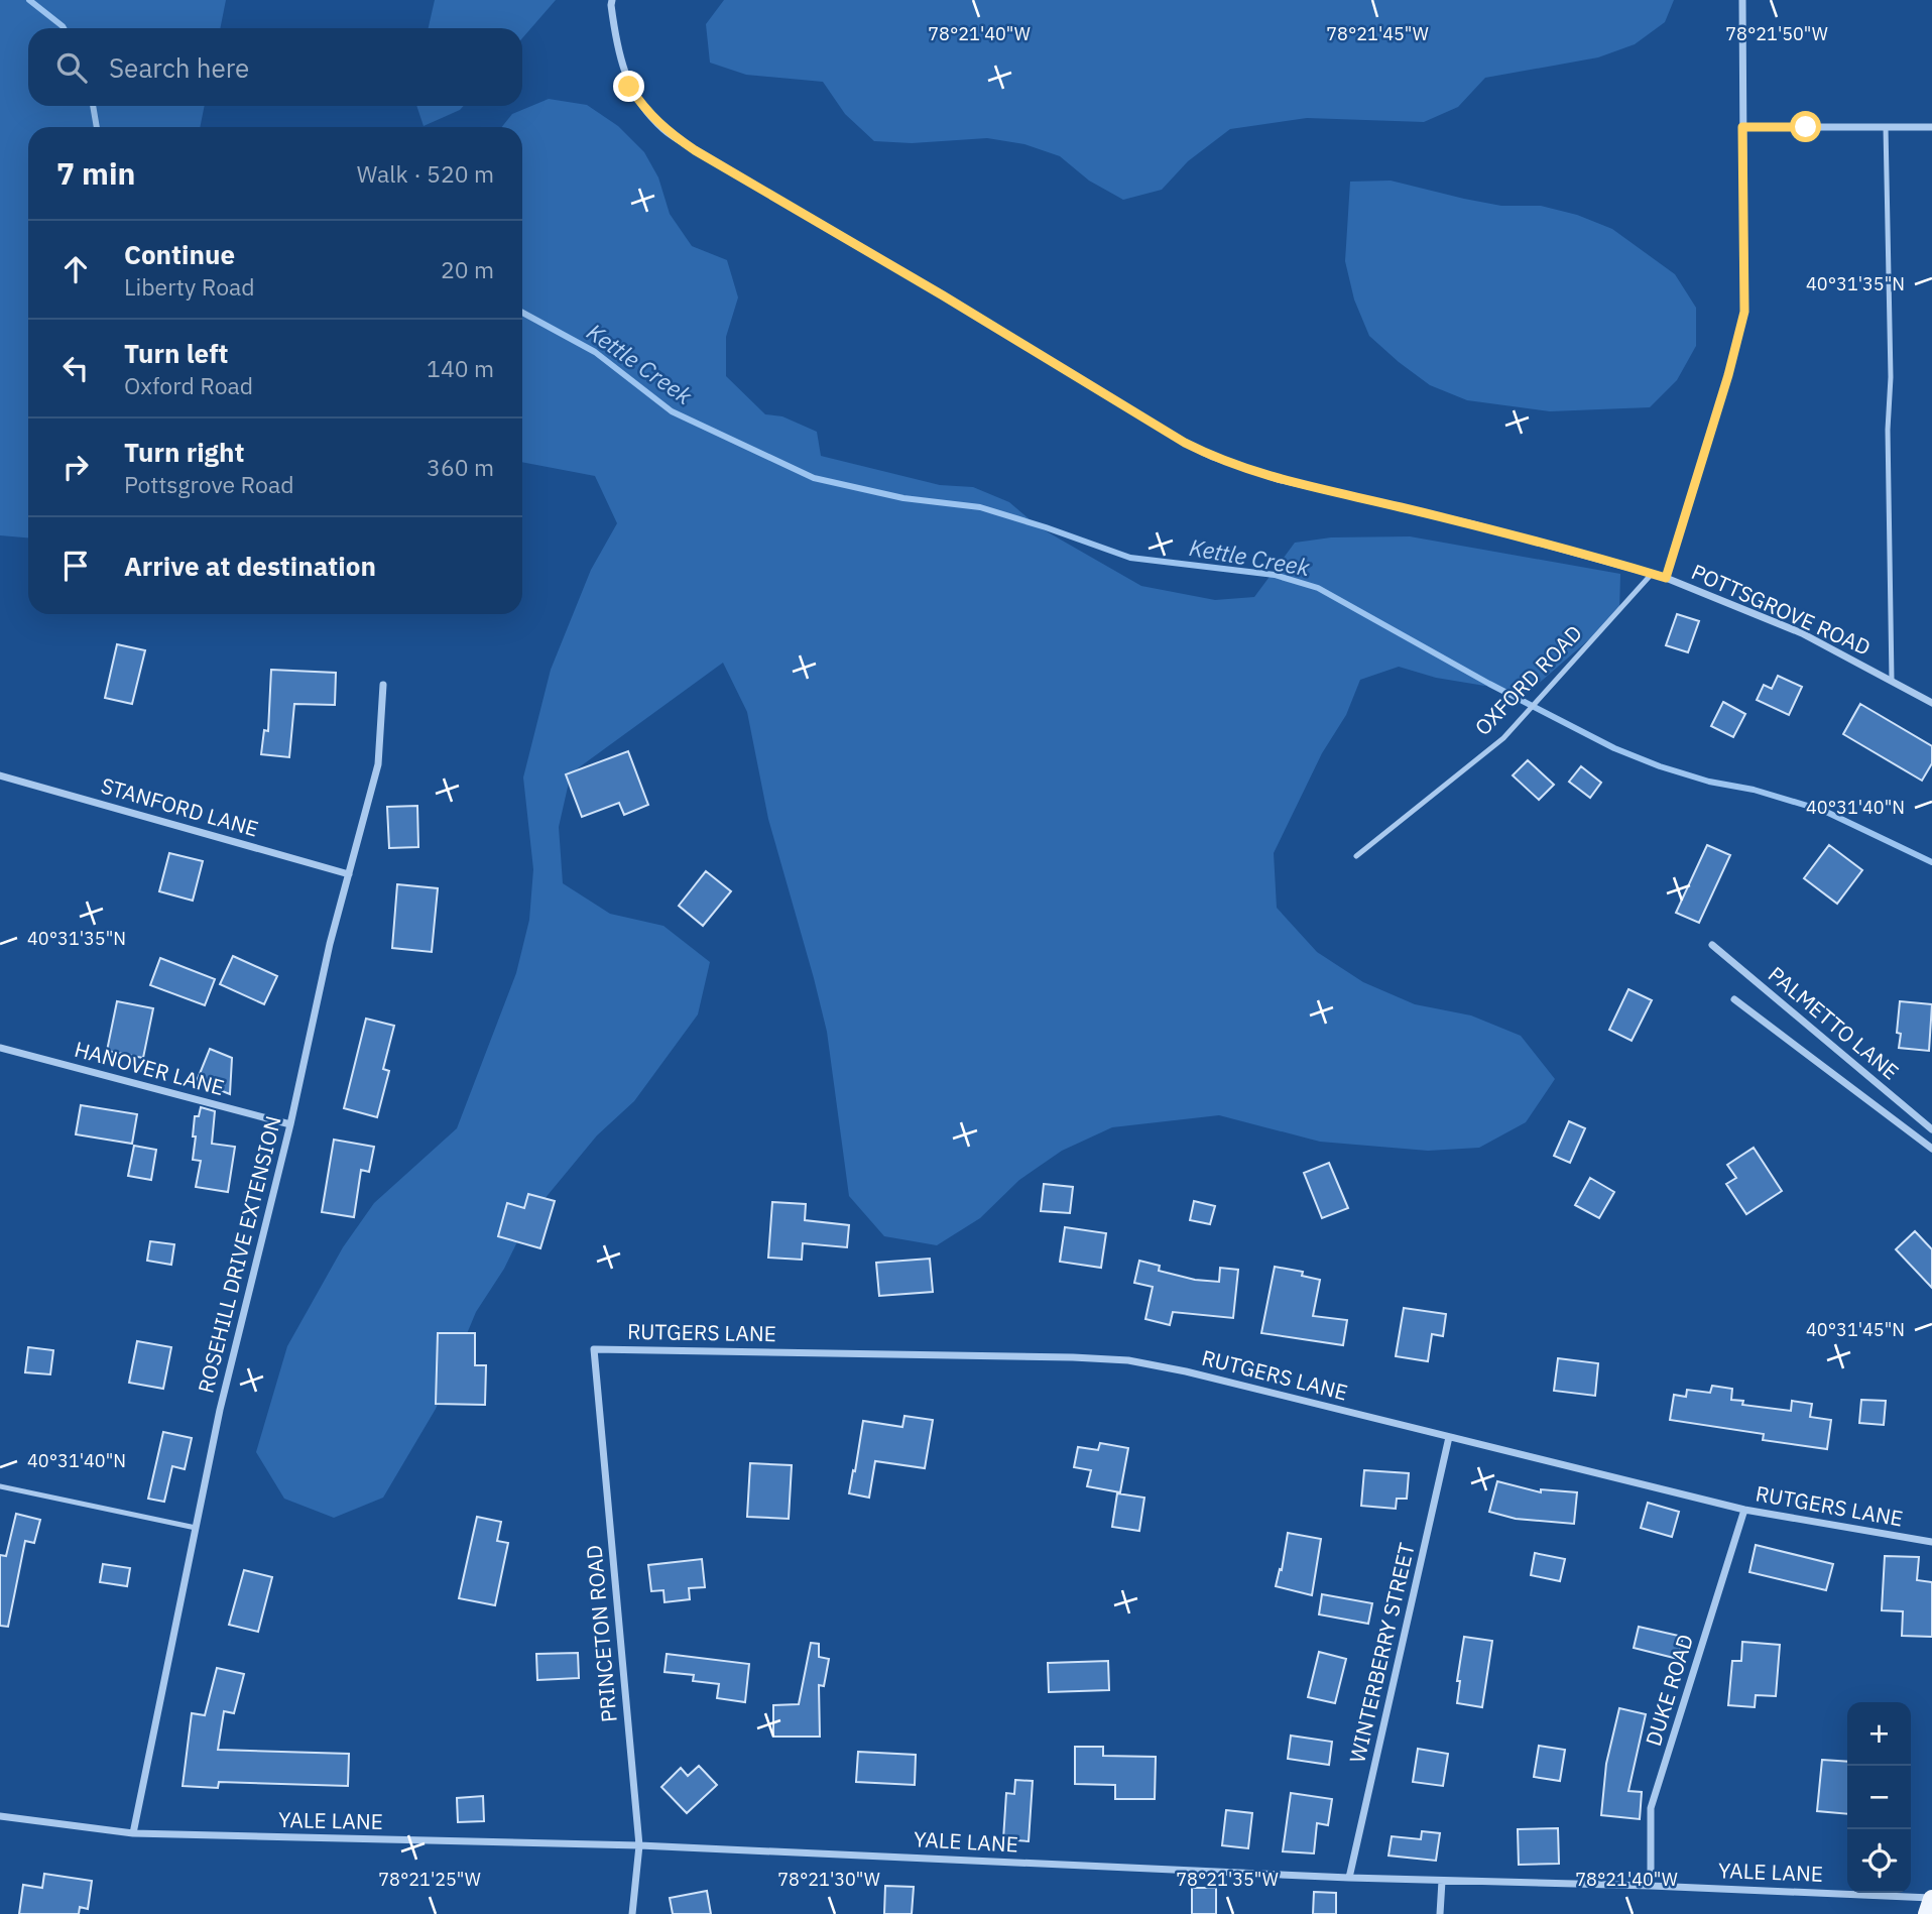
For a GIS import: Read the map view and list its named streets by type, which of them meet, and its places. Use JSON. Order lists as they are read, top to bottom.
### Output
{
  "streets": {
    "street": [
      "POTTSGROVE ROAD",
      "STANFORD LANE",
      "PALMETTO LANE",
      "HANOVER LANE",
      "ROSEHILL DRIVE EXTENSION",
      "RUTGERS LANE",
      "PRINCETON ROAD",
      "WINTERBERRY STREET",
      "DUKE ROAD",
      "YALE LANE"
    ],
    "lane": ["OXFORD ROAD"]
  },
  "crossings": [
    ["POTTSGROVE ROAD", "OXFORD ROAD"],
    ["STANFORD LANE", "ROSEHILL DRIVE EXTENSION"],
    ["HANOVER LANE", "ROSEHILL DRIVE EXTENSION"],
    ["ROSEHILL DRIVE EXTENSION", "YALE LANE"],
    ["RUTGERS LANE", "PRINCETON ROAD"],
    ["RUTGERS LANE", "WINTERBERRY STREET"],
    ["RUTGERS LANE", "DUKE ROAD"],
    ["PRINCETON ROAD", "YALE LANE"],
    ["WINTERBERRY STREET", "YALE LANE"],
    ["DUKE ROAD", "YALE LANE"]
  ],
  "water": ["Kettle Creek"],
  "page": {
    "search": "Search here",
    "heading": ["7 min", "Walk · 520 m"],
    "list": [
      ["Continue", "Liberty Road", "20 m"],
      ["Turn left", "Oxford Road", "140 m"],
      ["Turn right", "Pottsgrove Road", "360 m"],
      "Arrive at destination"
    ],
    "map_buttons": ["+", "−"]
  },
  "coordinates": [
    "78°21'40\"W",
    "78°21'45\"W",
    "78°21'50\"W",
    "40°31'35\"N",
    "40°31'40\"N",
    "40°31'45\"N",
    "78°21'25\"W",
    "78°21'30\"W",
    "78°21'35\"W"
  ]
}
